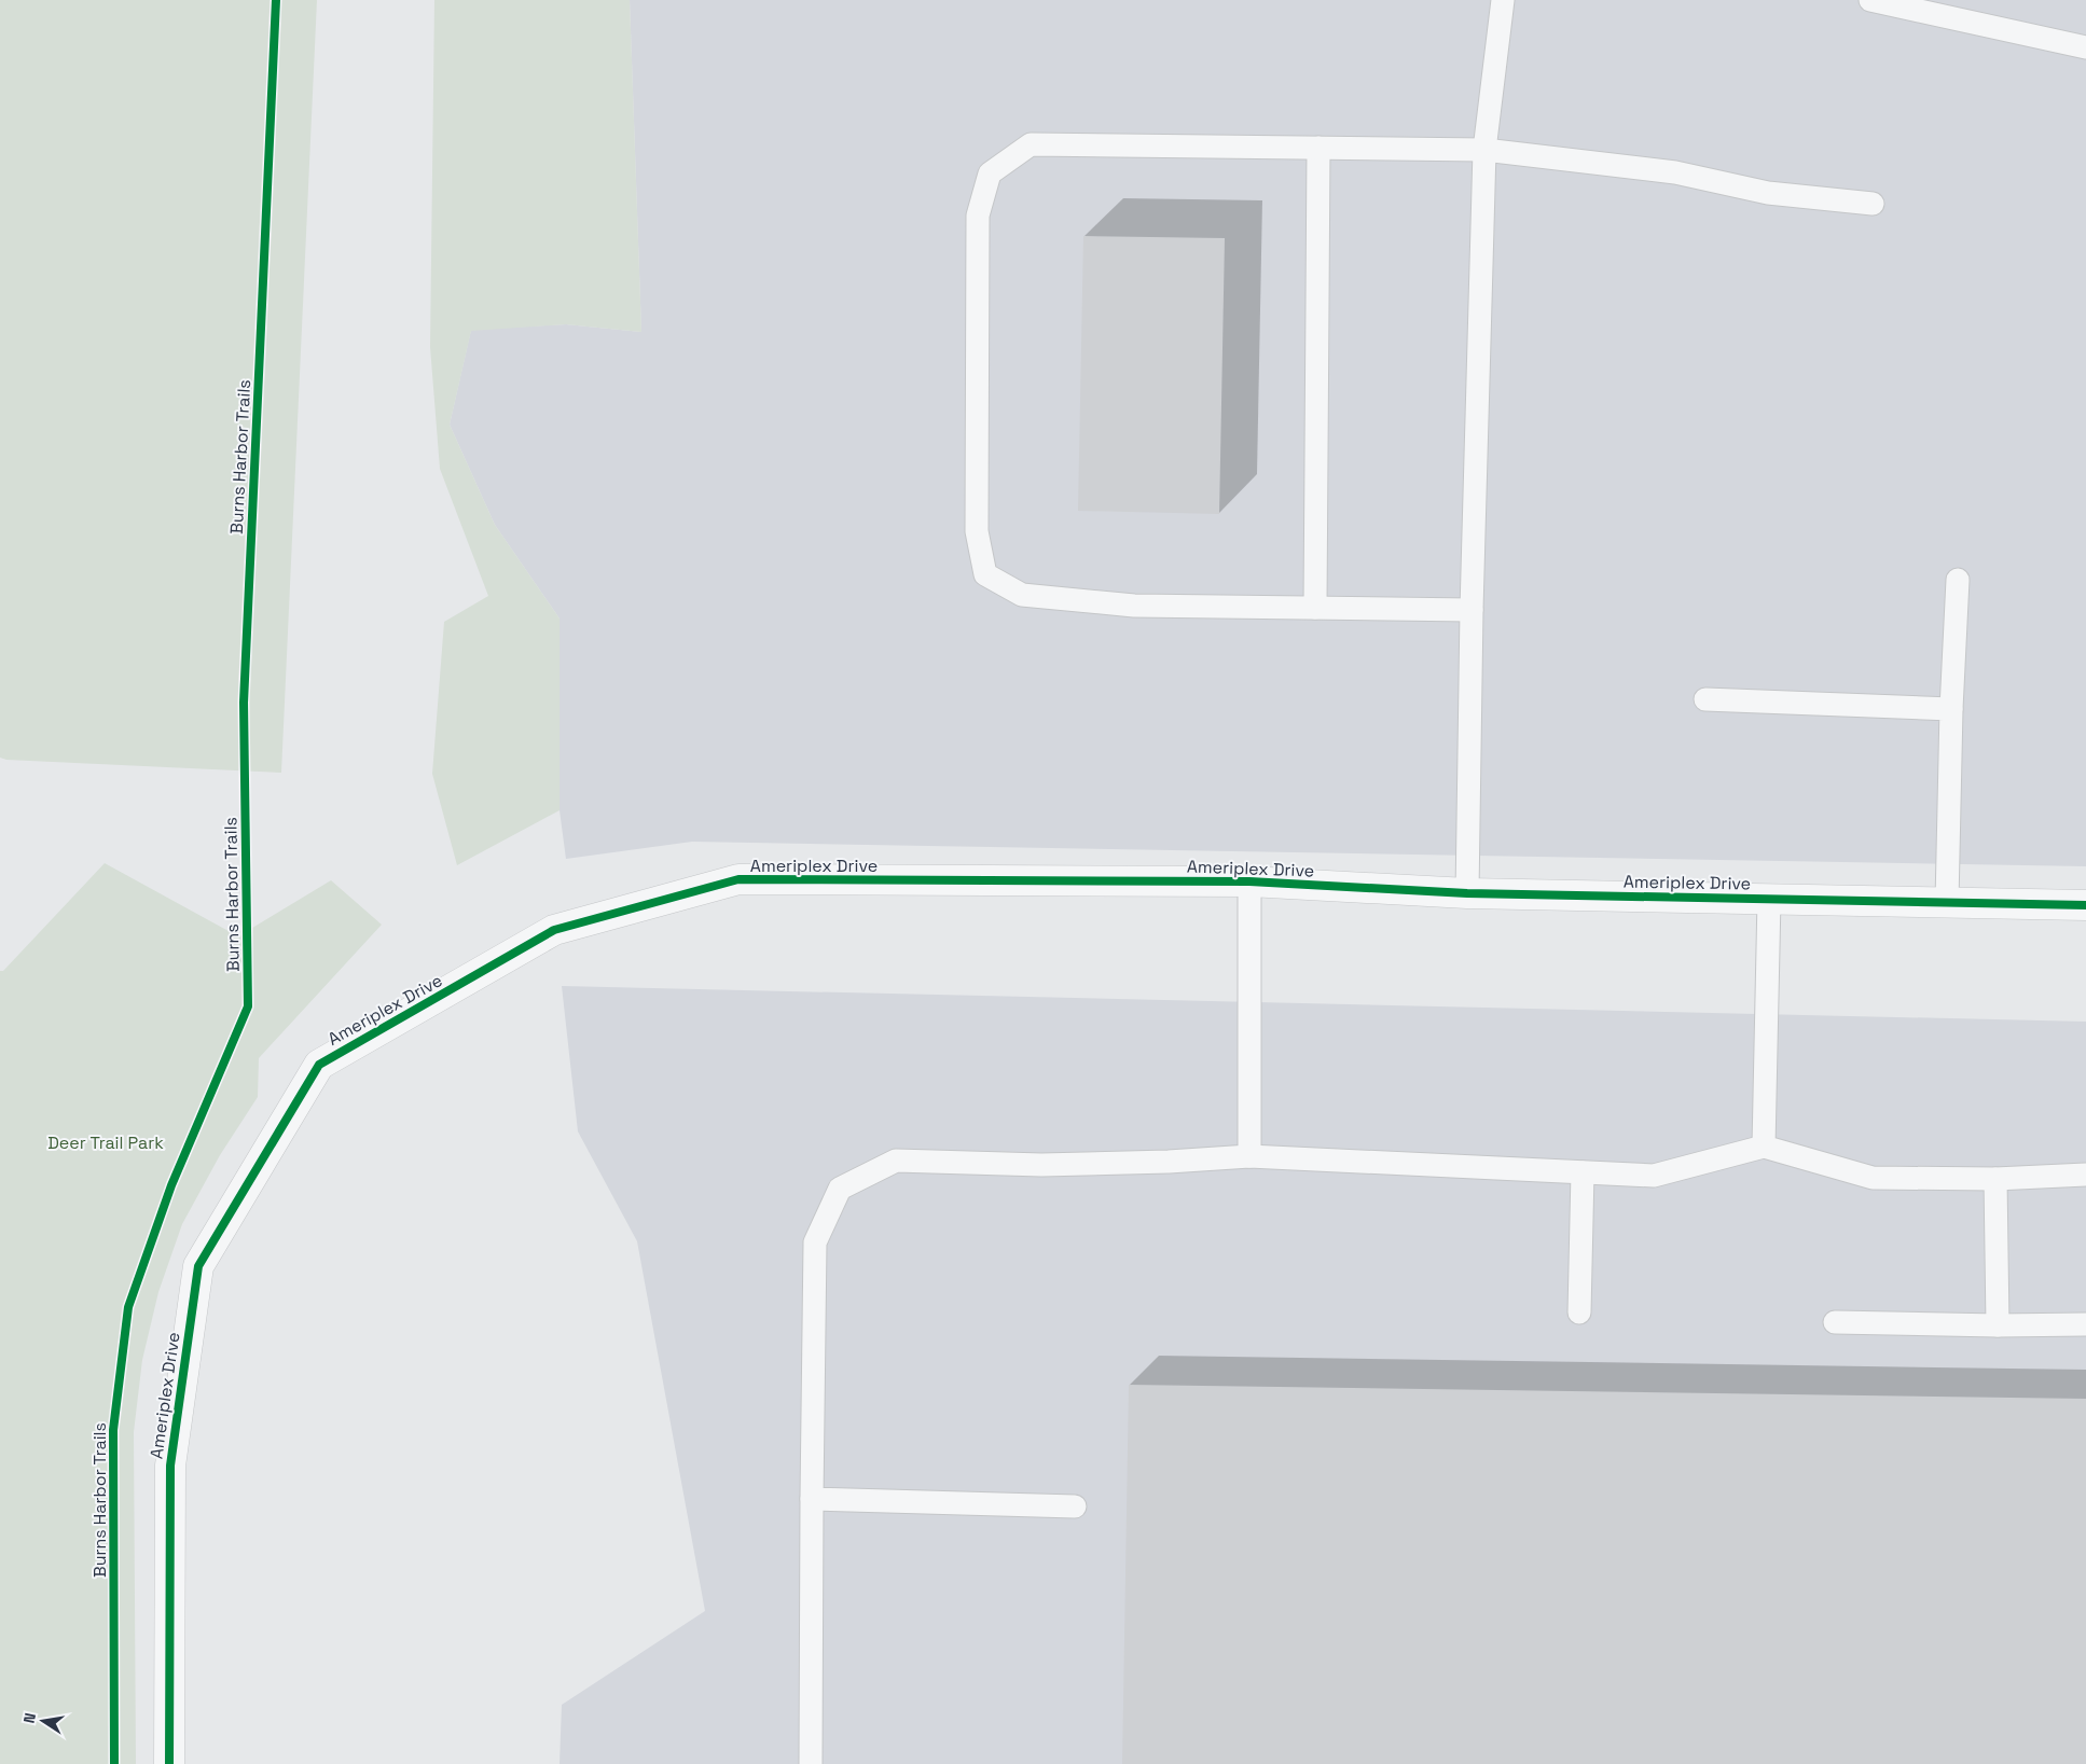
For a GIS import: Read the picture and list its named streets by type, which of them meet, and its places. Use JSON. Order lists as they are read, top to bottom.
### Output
{
  "streets": {
    "street": ["Ameriplex Drive"],
    "cycle path": ["Burns Harbor Trails"]
  },
  "parks": ["Deer Trail Park"],
  "north": "left"
}
